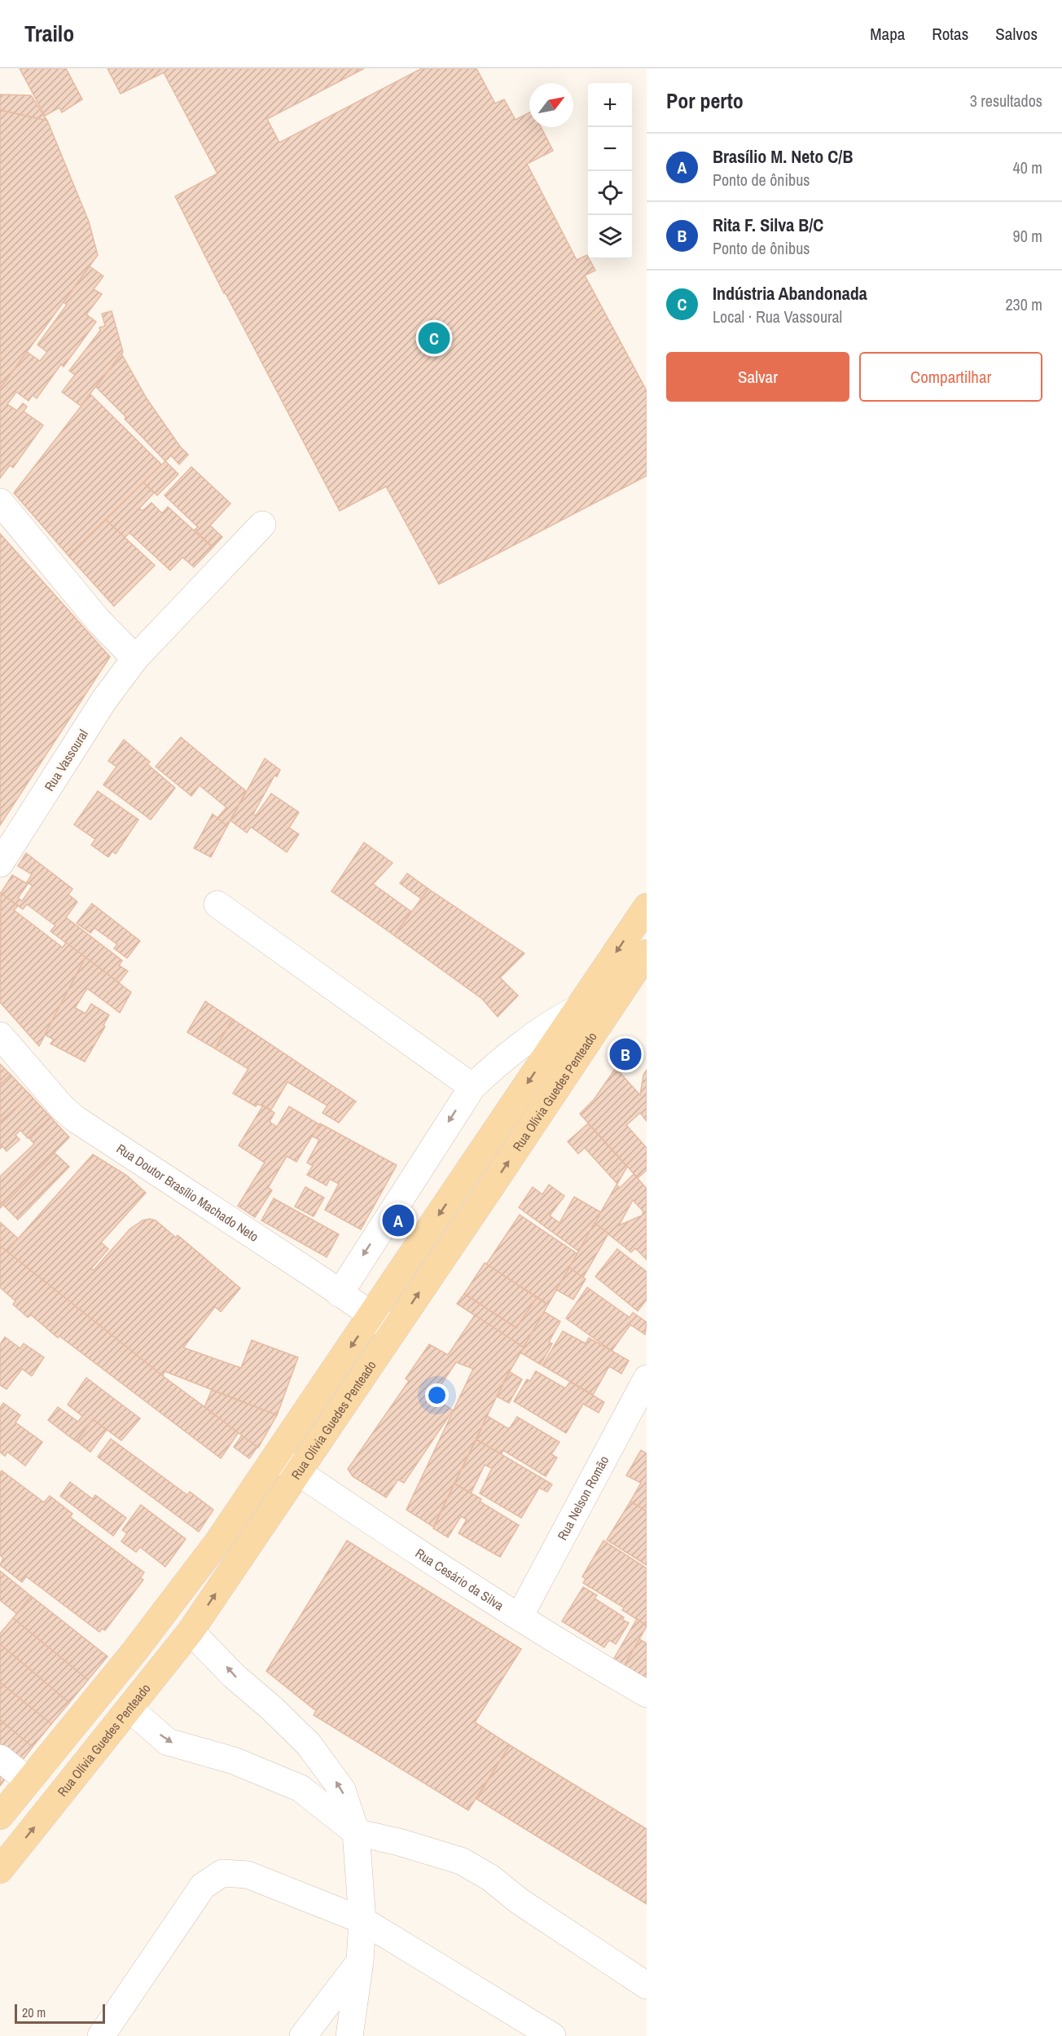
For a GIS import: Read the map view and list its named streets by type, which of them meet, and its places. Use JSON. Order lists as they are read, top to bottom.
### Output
{
  "streets": {
    "main road": ["Rua Olívia Guedes Penteado"],
    "street": [
      "Rua Vassoural",
      "Rua Doutor Brasílio Machado Neto",
      "Rua Nelson Romão",
      "Rua Cesário da Silva"
    ]
  },
  "crossings": [
    ["Rua Olívia Guedes Penteado", "Rua Doutor Brasílio Machado Neto"],
    ["Rua Olívia Guedes Penteado", "Rua Cesário da Silva"],
    ["Rua Nelson Romão", "Rua Cesário da Silva"]
  ],
  "scale_bar": "20 m",
  "north": "top right",
  "page": {
    "header": "Trailo",
    "nav": ["Mapa", "Rotas", "Salvos"],
    "heading": ["Por perto", "3 resultados"],
    "map_buttons": ["+", "−"],
    "list": [
      {
        "mark": "A",
        "name": "Brasílio M. Neto C/B",
        "note": "Ponto de ônibus",
        "value": "40 m"
      },
      {
        "mark": "B",
        "name": "Rita F. Silva B/C",
        "note": "Ponto de ônibus",
        "value": "90 m"
      },
      {
        "mark": "C",
        "name": "Indústria Abandonada",
        "note": "Local · Rua Vassoural",
        "value": "230 m"
      }
    ],
    "pins": ["C", "B", "A"],
    "buttons": ["Salvar", "Compartilhar"],
    "scale": "20 m"
  }
}
